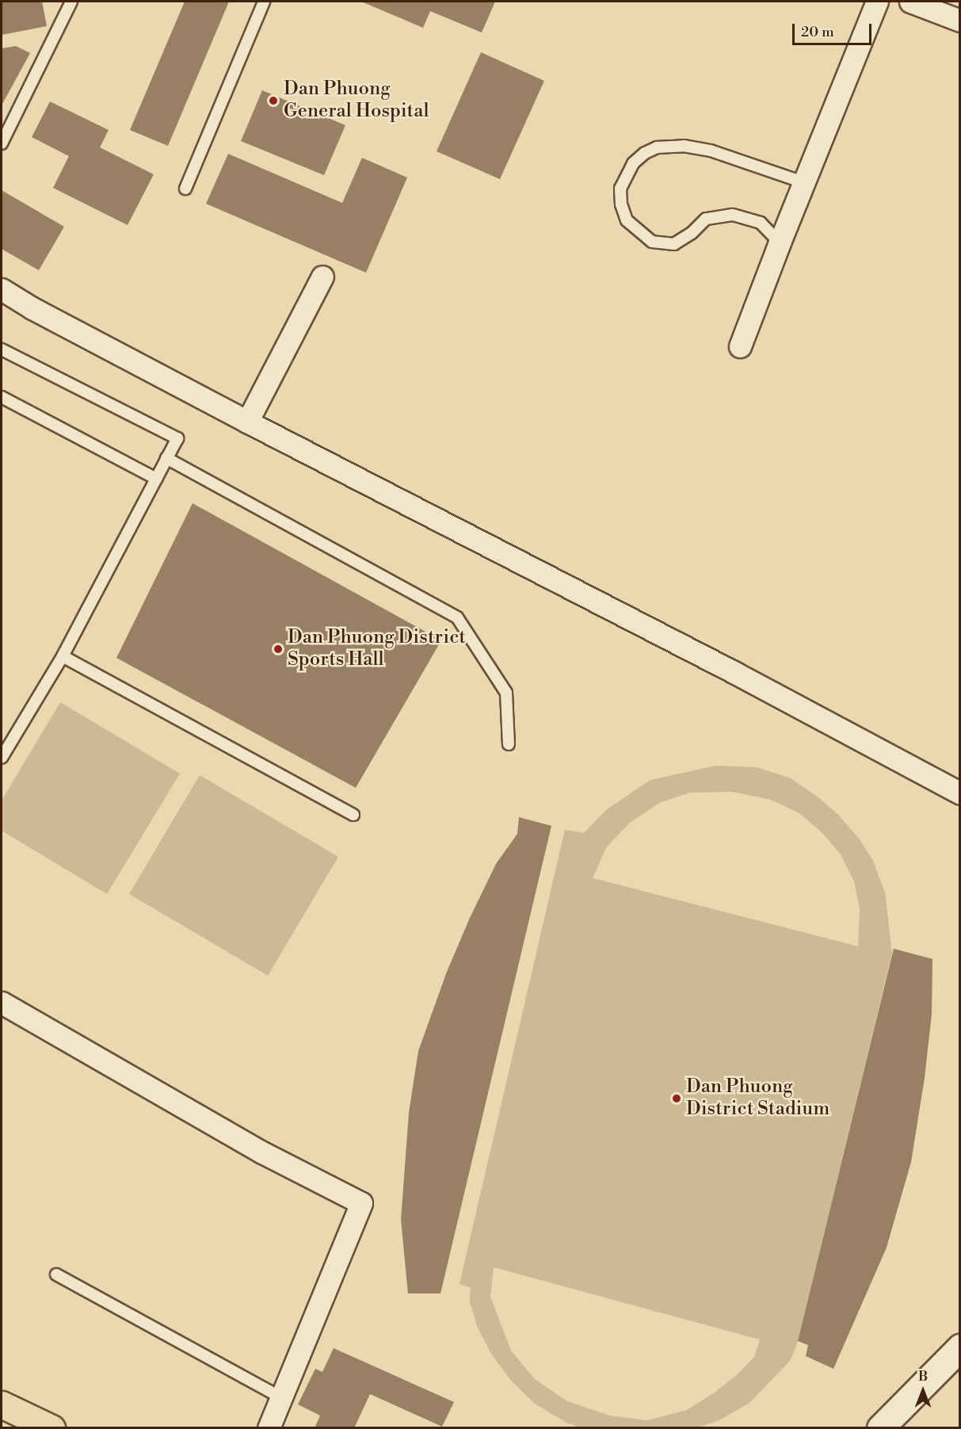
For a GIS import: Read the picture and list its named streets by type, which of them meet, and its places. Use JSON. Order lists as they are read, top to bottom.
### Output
{
  "places": ["Dan Phuong General Hospital", "Dan Phuong District Sports Hall", "Dan Phuong District Stadium"],
  "scale_bar": "20 m",
  "north": "top"
}
